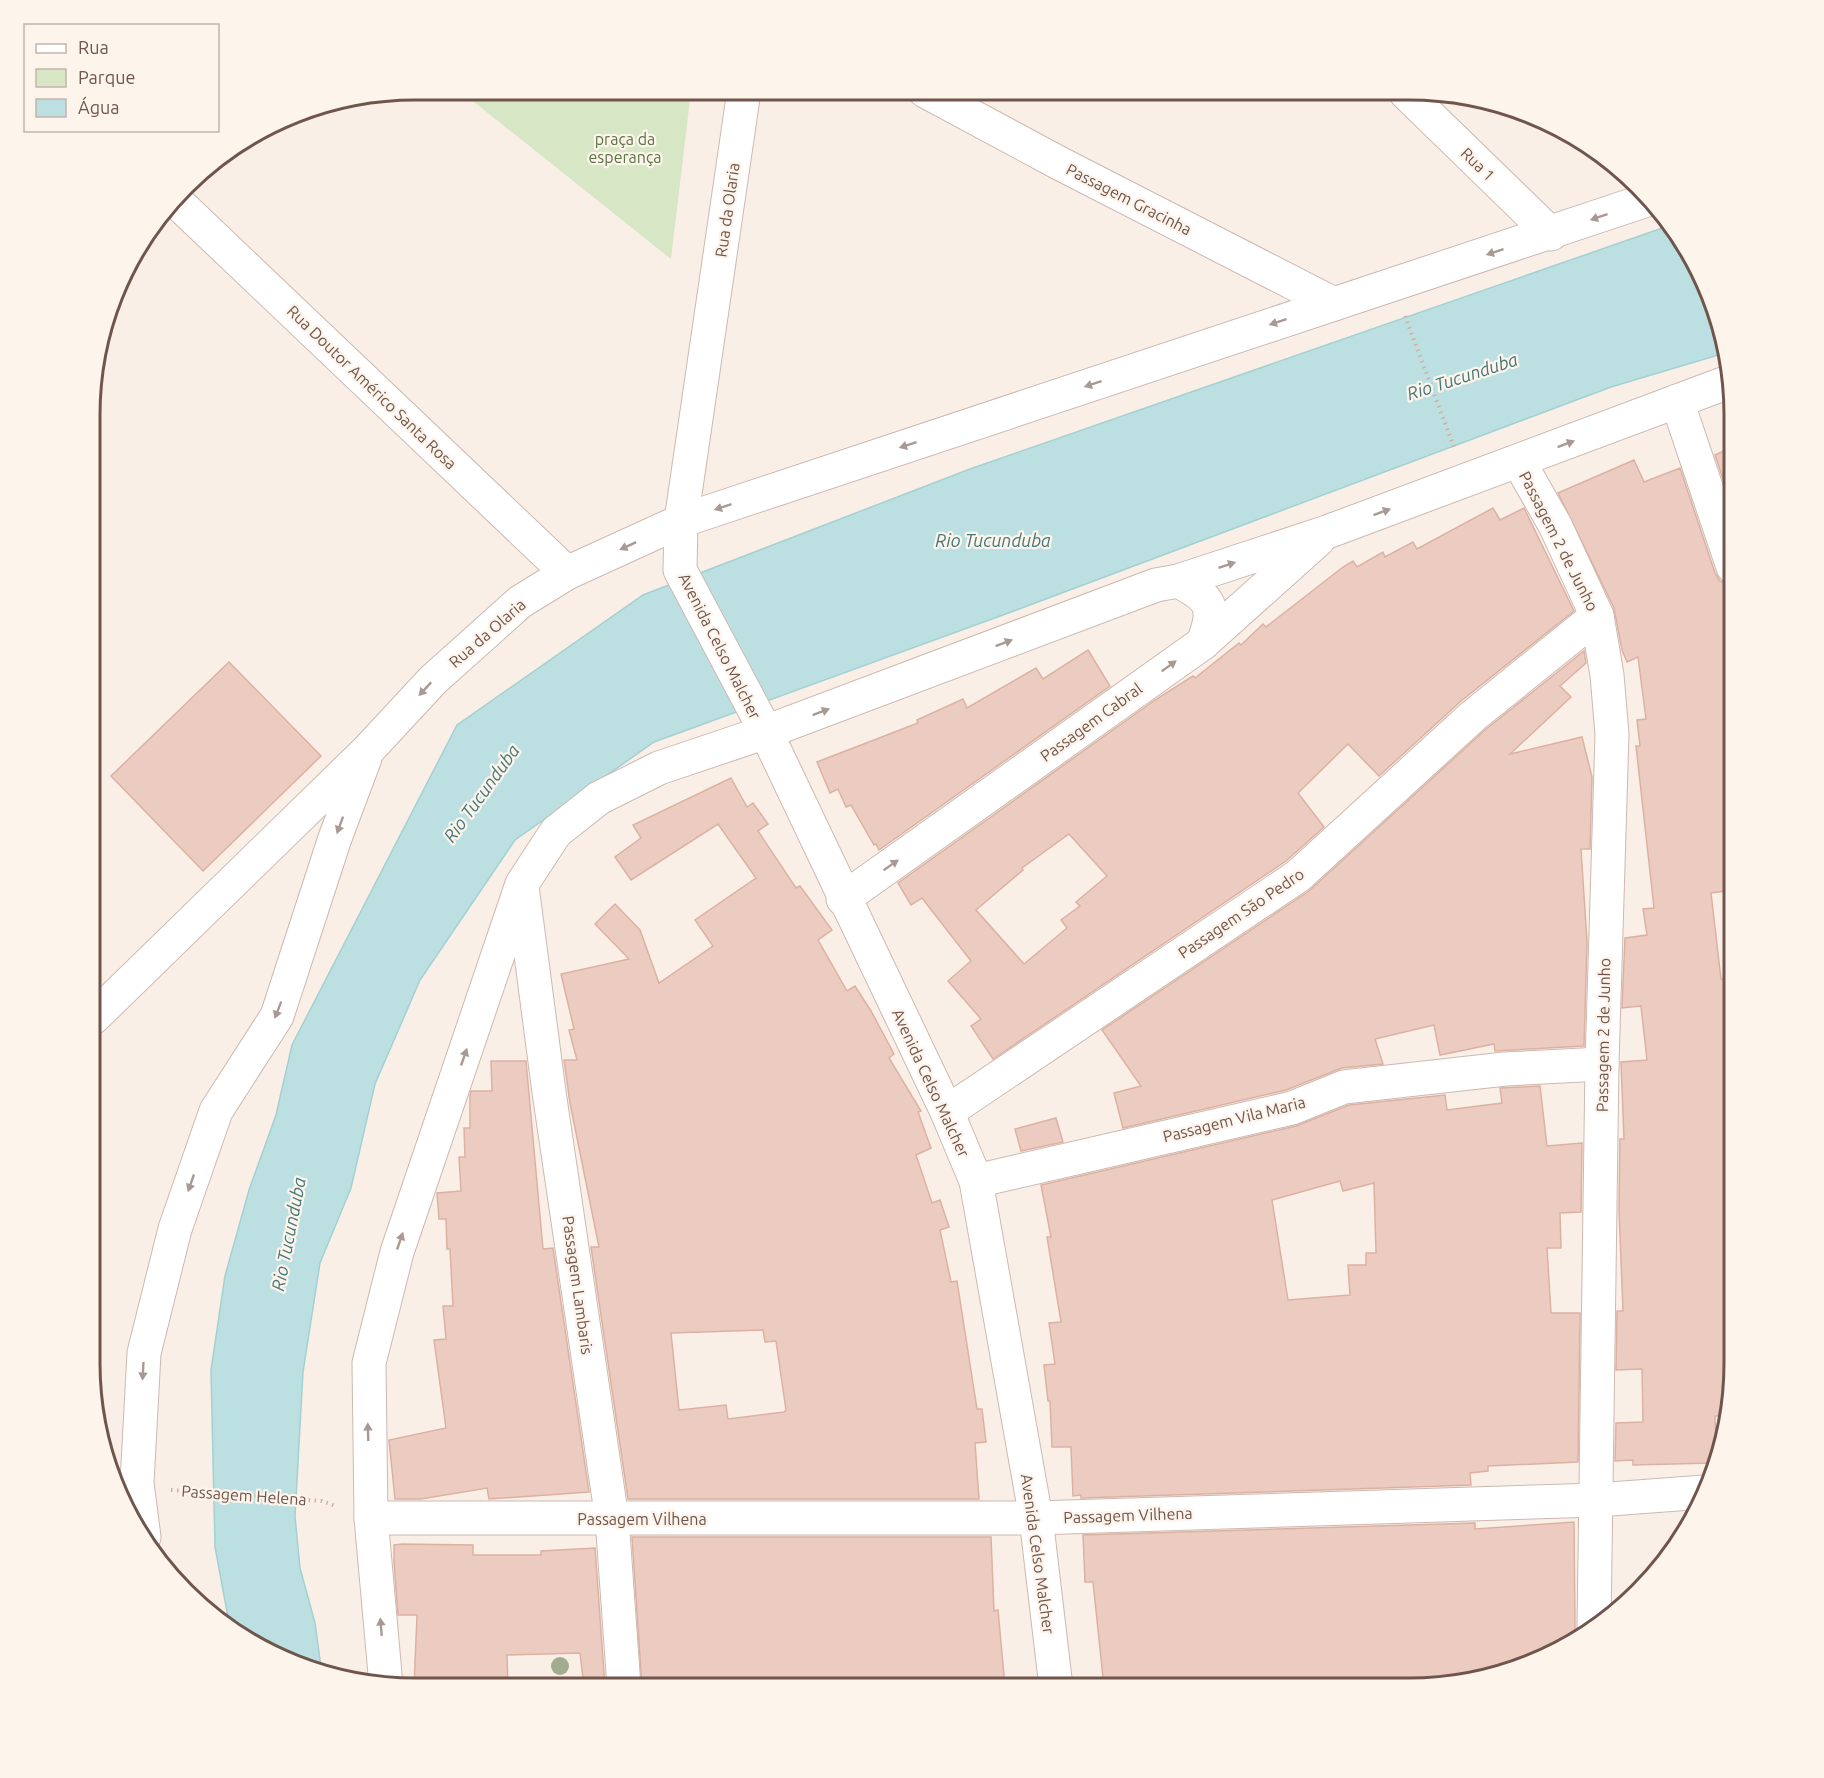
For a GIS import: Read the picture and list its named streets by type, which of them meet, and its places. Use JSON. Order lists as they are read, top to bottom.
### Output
{
  "streets": {
    "street": [
      "Rua 1",
      "Passagem Gracinha",
      "Rua da Olaria",
      "Rua Doutor Américo Santa Rosa",
      "Passagem 2 de Junho",
      "Avenida Celso Malcher",
      "Passagem Cabral",
      "Passagem São Pedro",
      "Passagem Vila Maria",
      "Passagem Lambaris",
      "Passagem Vilhena"
    ],
    "path": ["Passagem Helena"]
  },
  "crossings": [
    ["Rua da Olaria", "Rua Doutor Américo Santa Rosa"],
    ["Rua da Olaria", "Avenida Celso Malcher"],
    ["Passagem 2 de Junho", "Passagem São Pedro"],
    ["Passagem 2 de Junho", "Passagem Vila Maria"],
    ["Passagem 2 de Junho", "Passagem Vilhena"],
    ["Avenida Celso Malcher", "Passagem Cabral"],
    ["Avenida Celso Malcher", "Passagem São Pedro"],
    ["Avenida Celso Malcher", "Passagem Vila Maria"],
    ["Avenida Celso Malcher", "Passagem Vilhena"],
    ["Passagem Lambaris", "Passagem Vilhena"]
  ],
  "water": ["Rio Tucunduba"],
  "parks": ["praça da esperança"],
  "legend": ["Rua", "Parque", "Água"]
}
